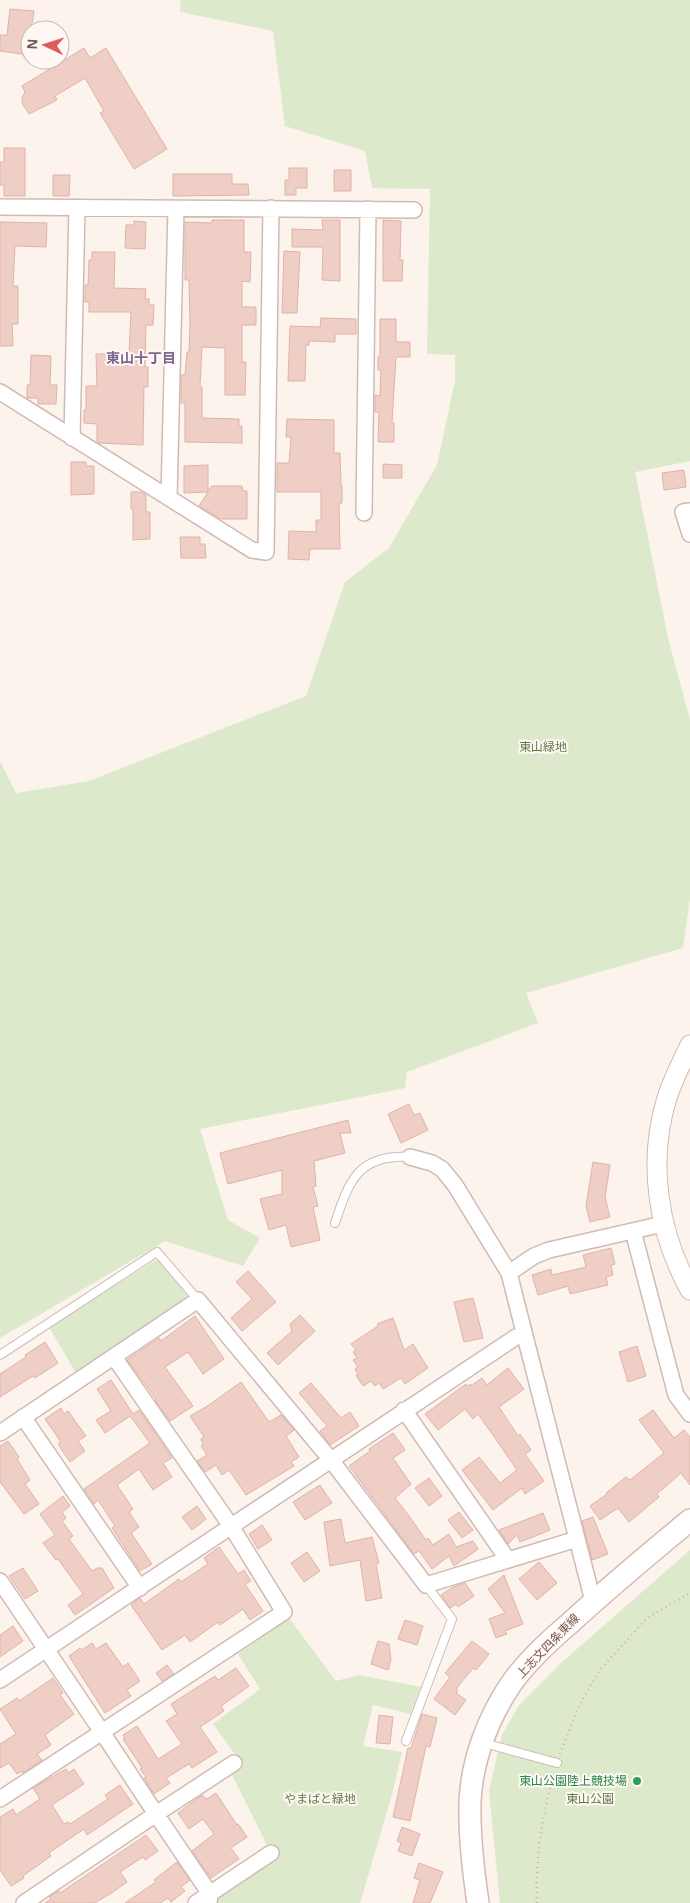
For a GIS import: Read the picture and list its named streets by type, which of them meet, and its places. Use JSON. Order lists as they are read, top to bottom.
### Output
{
  "streets": {
    "main road": ["上志文四条東線"]
  },
  "districts": ["東山十丁目"],
  "parks": ["東山緑地", "やまばと緑地", "東山公園"],
  "places": ["東山公園陸上競技場"],
  "north": "left"
}
